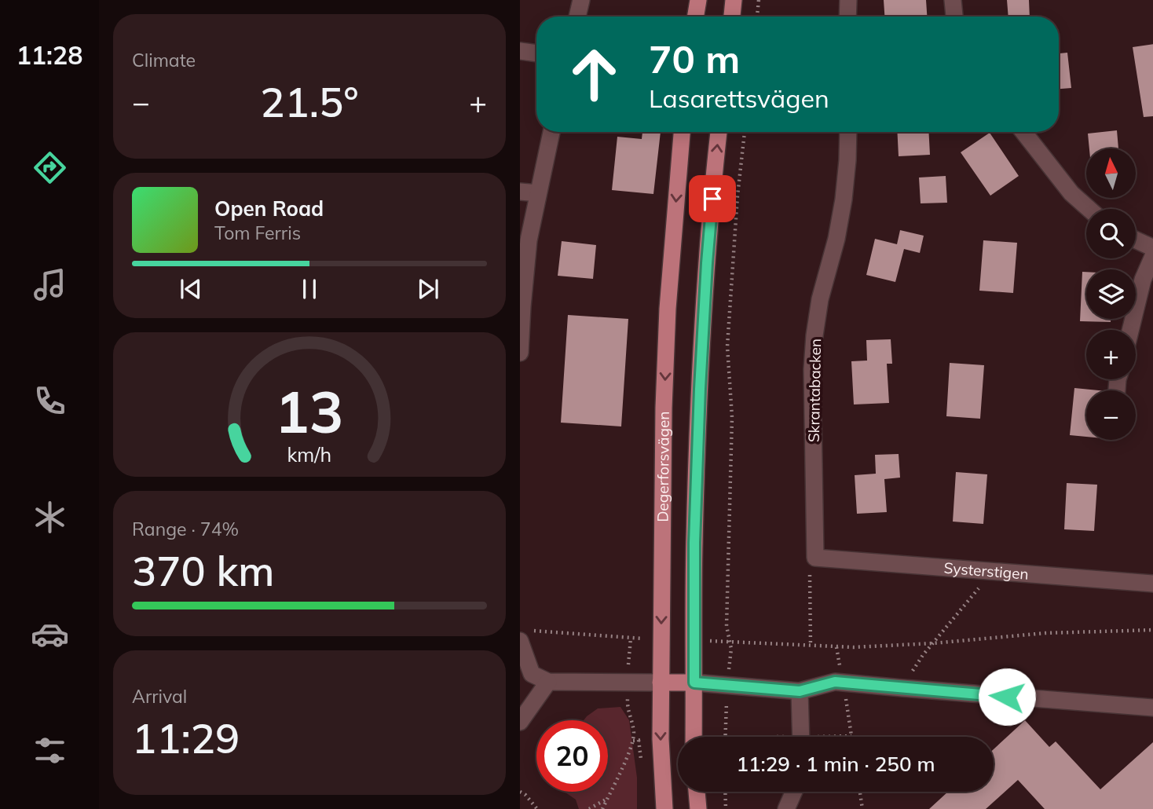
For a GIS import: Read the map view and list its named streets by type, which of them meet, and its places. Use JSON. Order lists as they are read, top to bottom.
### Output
{
  "streets": {
    "main road": ["Degerforsvägen"],
    "street": ["Skrantabacken", "Systerstigen"]
  },
  "crossings": [
    ["Skrantabacken", "Systerstigen"]
  ],
  "north": "top",
  "page": {
    "tabs": "11:28",
    "tile": [
      "Climate",
      ["Range · 74%", "370 km"],
      ["Arrival", "11:29"]
    ],
    "turn": ["70 m", "Lasarettsvägen"],
    "heat": ["−", "21.5°", "+"],
    "map_buttons": ["+", "−"],
    "song": ["Open Road", "Tom Ferris"],
    "limit": "20",
    "trip": "11:29 · 1 min · 250 m",
    "gauge": ["13", "km/h"]
  }
}
